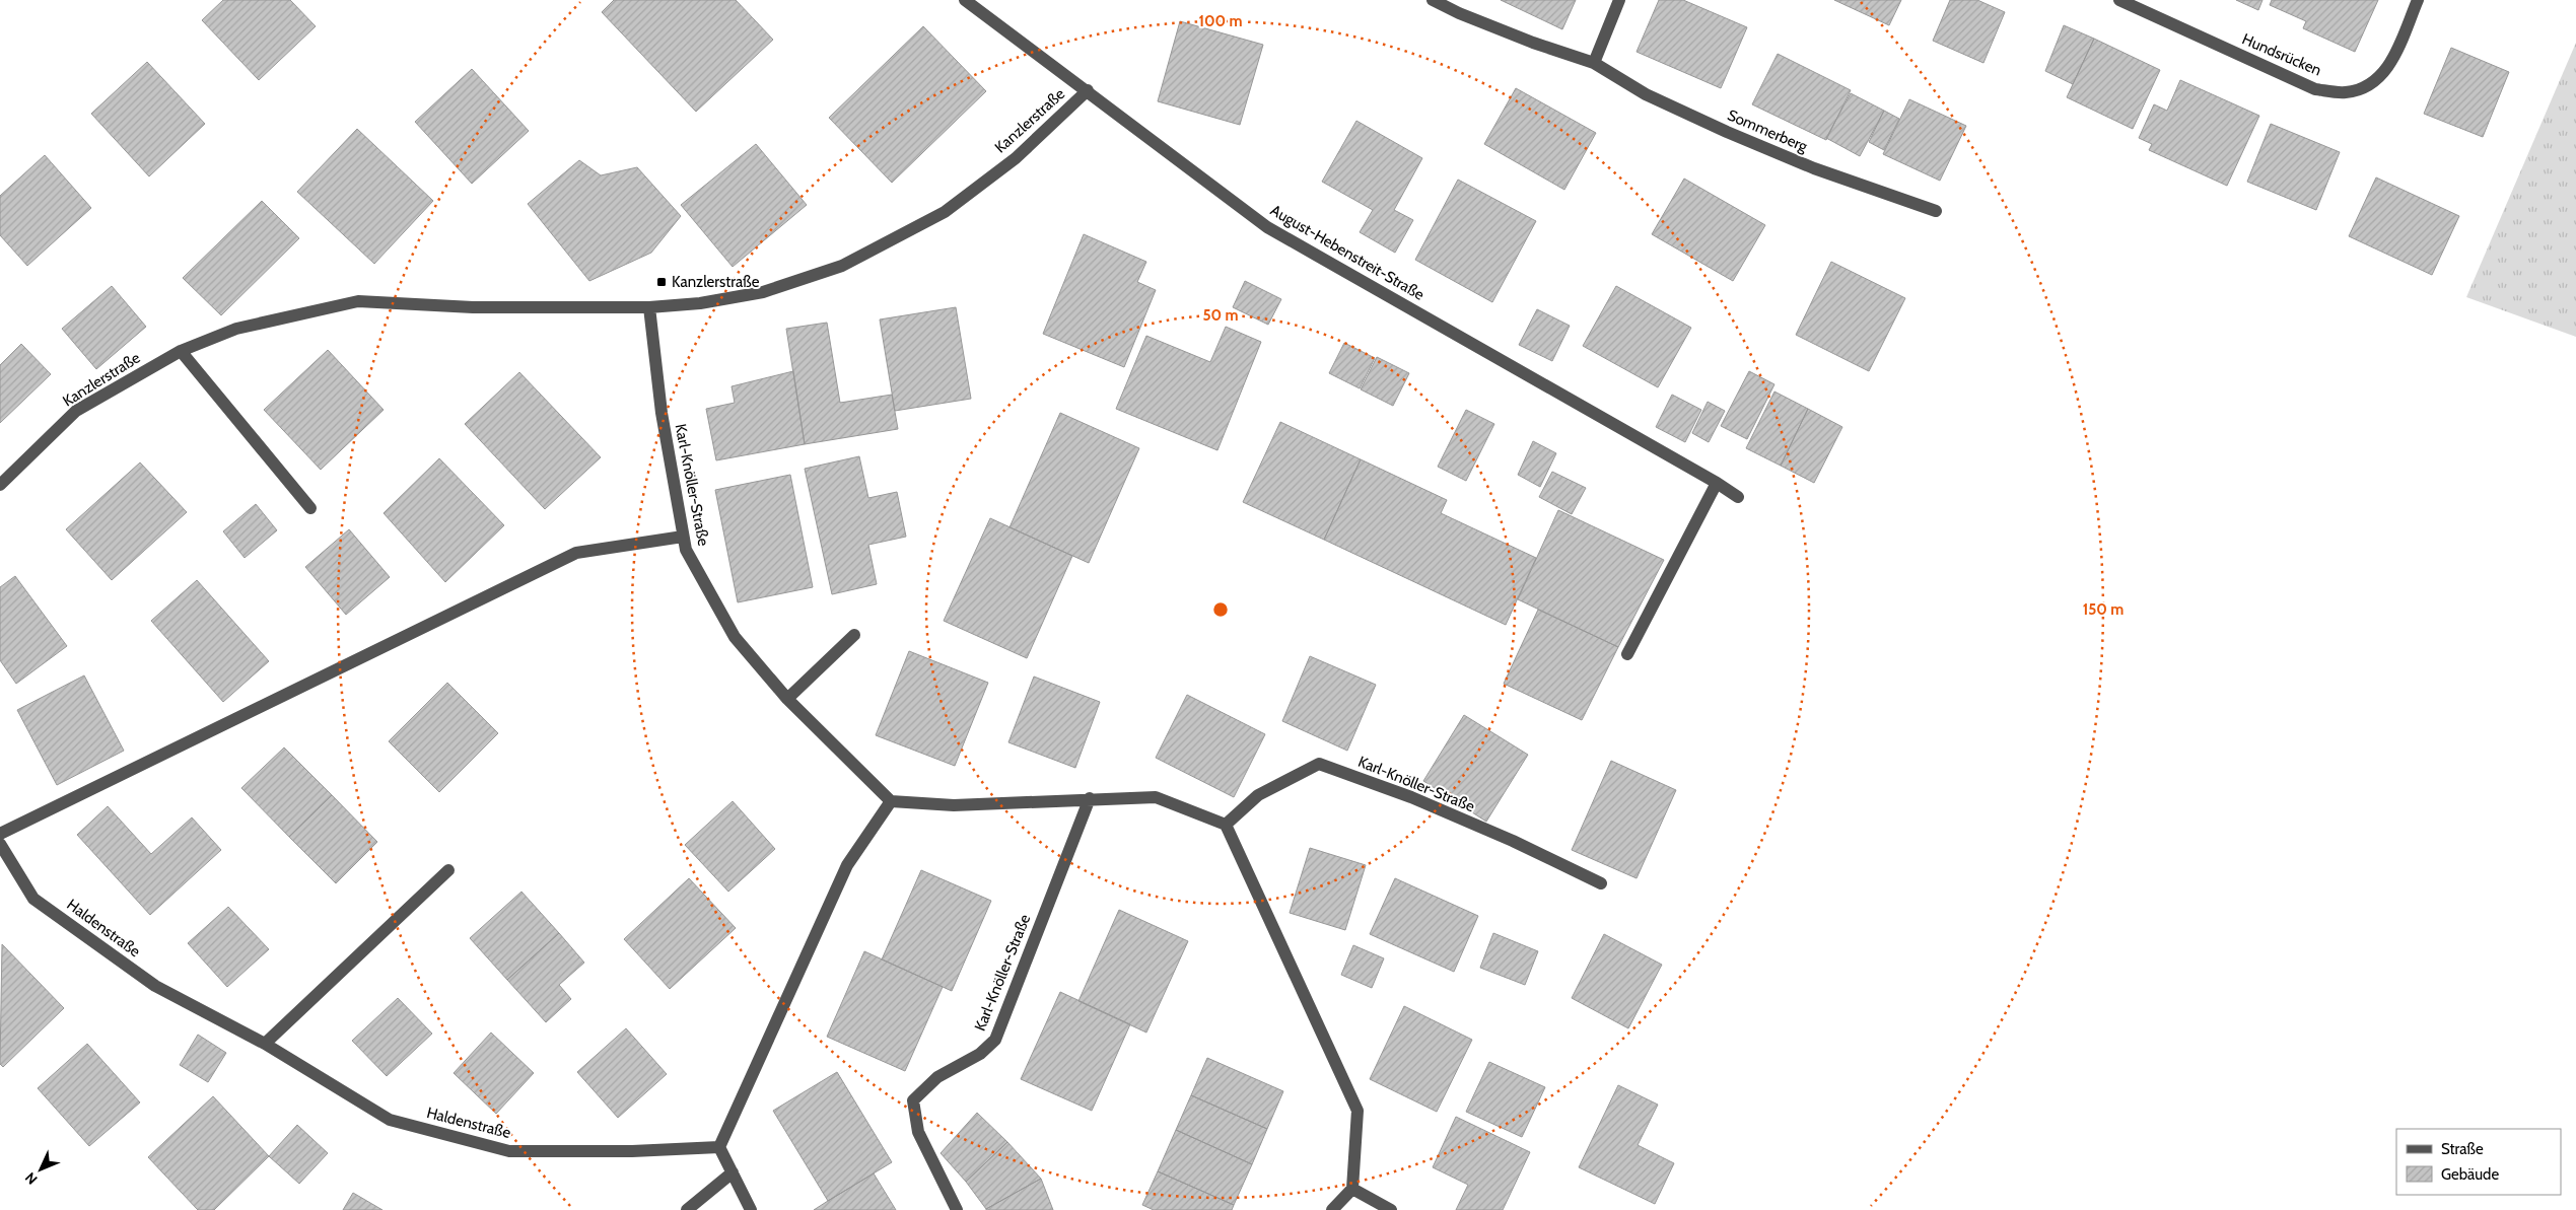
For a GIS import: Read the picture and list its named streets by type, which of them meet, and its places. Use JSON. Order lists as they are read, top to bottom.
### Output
{
  "streets": {
    "street": [
      "Hundsrücken",
      "Kanzlerstraße",
      "Sommerberg",
      "August-Hebenstreit-Straße",
      "Karl-Knöller-Straße",
      "Haldenstraße"
    ]
  },
  "crossings": [
    ["Kanzlerstraße", "August-Hebenstreit-Straße"],
    ["Kanzlerstraße", "Karl-Knöller-Straße"]
  ],
  "places": {
    "transit": ["Kanzlerstraße"]
  },
  "legend": ["Straße", "Gebäude"],
  "north": "bottom left",
  "rings": ["100 m", "50 m", "150 m"]
}
